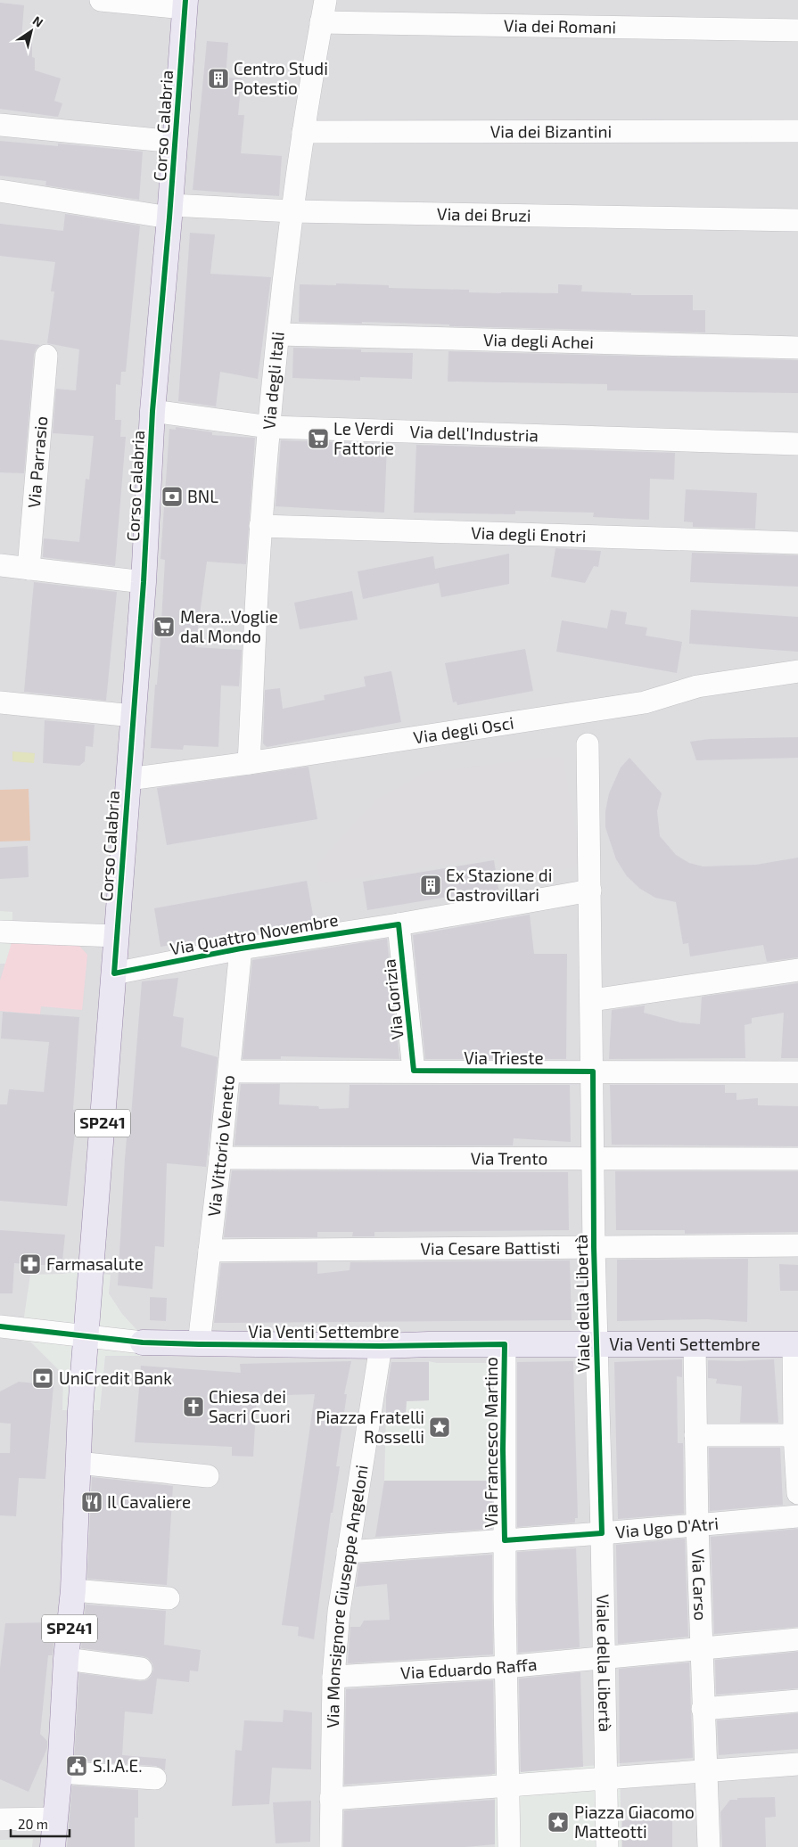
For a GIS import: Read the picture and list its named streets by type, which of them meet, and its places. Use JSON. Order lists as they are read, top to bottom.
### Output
{
  "streets": {
    "main road": ["Corso Calabria", "SP241", "Via Venti Settembre"],
    "street": [
      "Via dei Romani",
      "Via dei Bizantini",
      "Via dei Bruzi",
      "Via degli Achei",
      "Via degli Itali",
      "Via dell'Industria",
      "Via Parrasio",
      "Via degli Enotri",
      "Via degli Osci",
      "Via Quattro Novembre",
      "Via Gorizia",
      "Via Trieste",
      "Via Vittorio Veneto",
      "Via Trento",
      "Via Cesare Battisti",
      "Viale della Libertà",
      "Via Francesco Martino",
      "Via Ugo D'Atri",
      "Via Carso",
      "Via Monsignore Giuseppe Angeloni",
      "Via Eduardo Raffa"
    ]
  },
  "crossings": [
    ["Via dei Romani", "Via degli Itali"],
    ["Corso Calabria", "Via dei Bruzi"],
    ["Corso Calabria", "Via dell'Industria"],
    ["Corso Calabria", "Via degli Osci"],
    ["Corso Calabria", "Via Quattro Novembre"],
    ["Corso Calabria", "SP241"],
    ["Via dei Bizantini", "Via degli Itali"],
    ["Via dei Bruzi", "Via degli Itali"],
    ["Via degli Achei", "Via degli Itali"],
    ["Via degli Itali", "Via dell'Industria"],
    ["Via degli Itali", "Via degli Enotri"],
    ["Via degli Itali", "Via degli Osci"],
    ["Via Quattro Novembre", "Via Gorizia"],
    ["Via Quattro Novembre", "Via Vittorio Veneto"],
    ["Via Quattro Novembre", "Viale della Libertà"],
    ["Via Gorizia", "Via Trieste"],
    ["Via Trieste", "Via Vittorio Veneto"],
    ["Via Trieste", "Viale della Libertà"],
    ["Via Vittorio Veneto", "Via Trento"],
    ["Via Vittorio Veneto", "Via Cesare Battisti"],
    ["Via Vittorio Veneto", "Via Venti Settembre"],
    ["Via Trento", "Viale della Libertà"],
    ["Via Cesare Battisti", "Viale della Libertà"],
    ["Viale della Libertà", "Via Venti Settembre"],
    ["Viale della Libertà", "Via Ugo D'Atri"],
    ["Viale della Libertà", "Via Eduardo Raffa"],
    ["Via Venti Settembre", "Via Francesco Martino"],
    ["Via Venti Settembre", "Via Carso"],
    ["Via Venti Settembre", "Via Monsignore Giuseppe Angeloni"],
    ["Via Francesco Martino", "Via Ugo D'Atri"],
    ["Via Francesco Martino", "Via Eduardo Raffa"],
    ["Via Ugo D'Atri", "Via Carso"],
    ["Via Ugo D'Atri", "Via Monsignore Giuseppe Angeloni"],
    ["Via Carso", "Via Eduardo Raffa"],
    ["Via Monsignore Giuseppe Angeloni", "Via Eduardo Raffa"]
  ],
  "places": {
    "building": ["Centro Studi Potestio", "Ex Stazione di Castrovillari"],
    "supermarket": ["Le Verdi Fattorie", "Mera...Voglie dal Mondo"],
    "bank": ["BNL", "UniCredit Bank"],
    "pharmacy": ["Farmasalute"],
    "church": ["Chiesa dei Sacri Cuori"],
    "place": ["Piazza Fratelli Rosselli", "Piazza Giacomo Matteotti"],
    "restaurant": ["Il Cavaliere"],
    "public building": ["S.I.A.E."]
  },
  "scale_bar": "20 m",
  "north": "top right"
}
